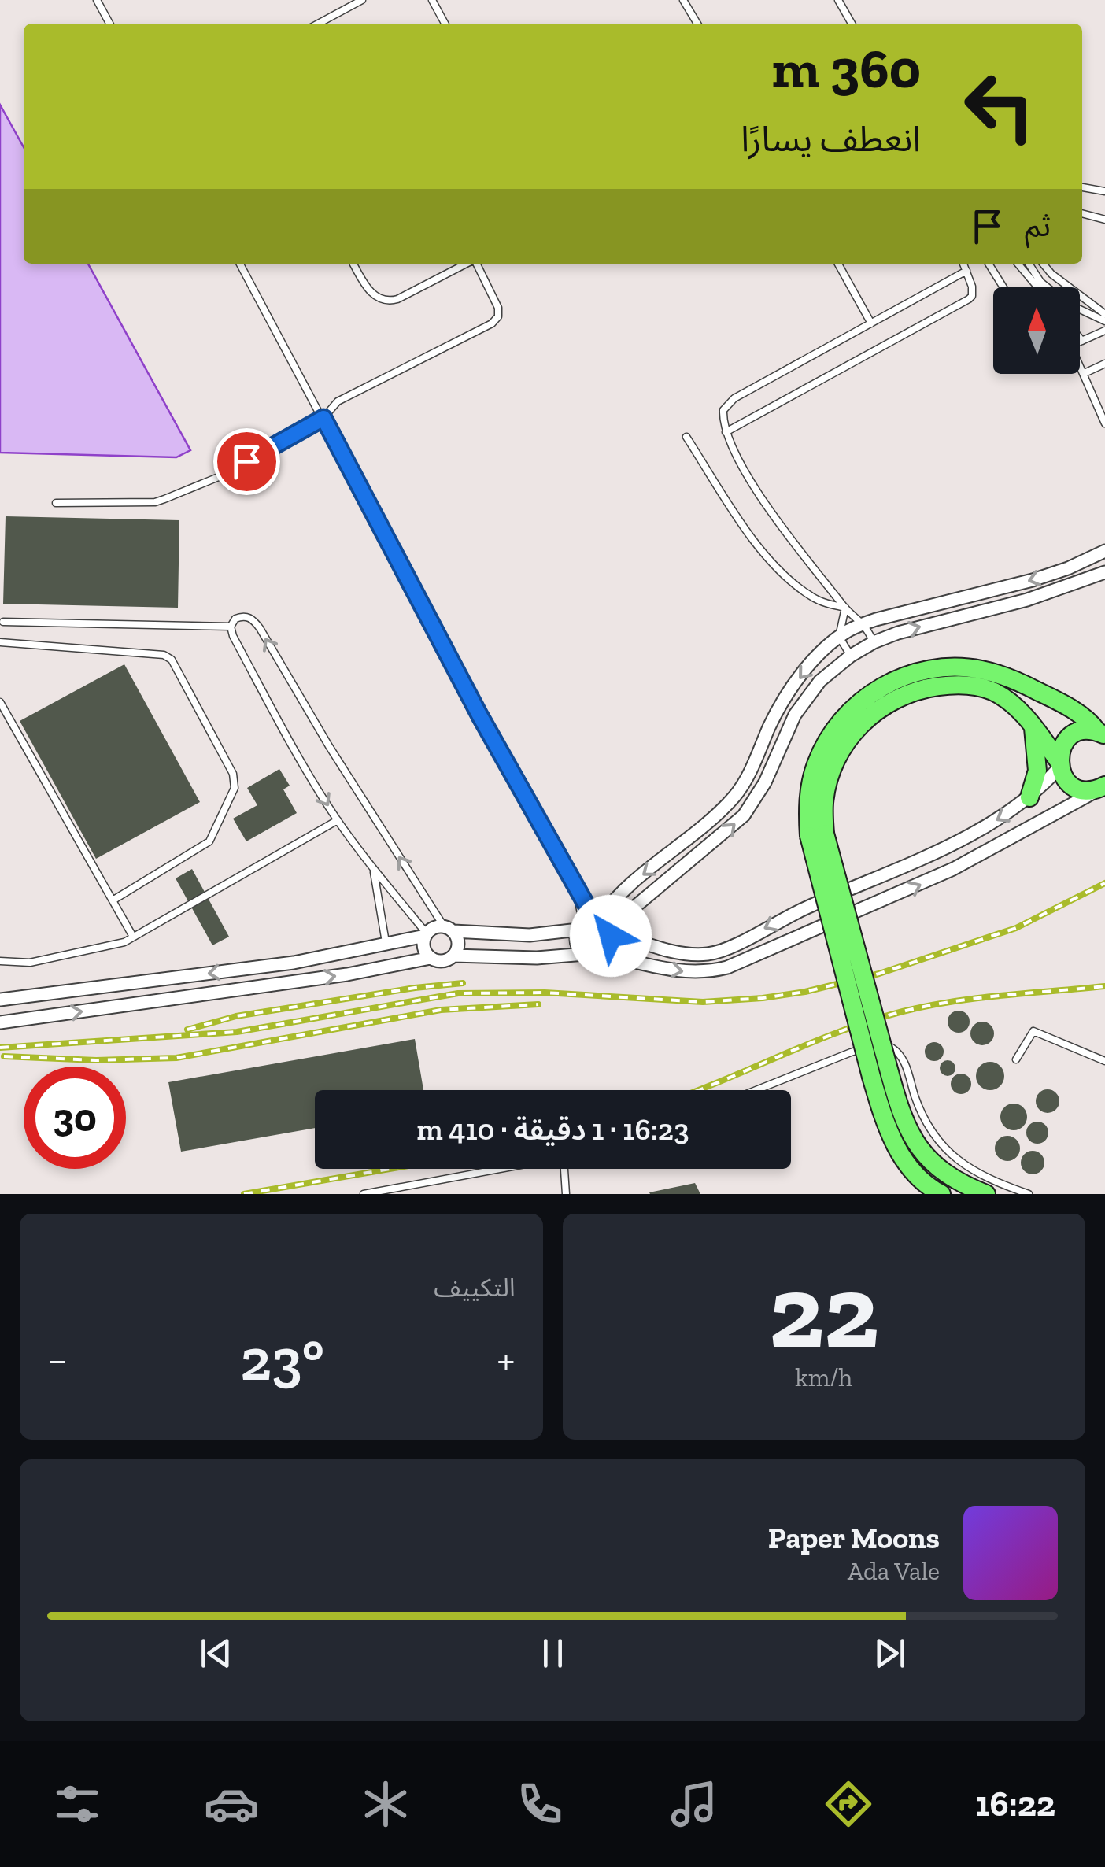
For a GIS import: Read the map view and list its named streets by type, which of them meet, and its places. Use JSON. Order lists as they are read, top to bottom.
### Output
{
  "north": "top",
  "page": {
    "turn": ["360 m", "انعطف يسارًا"],
    "then": "ثم",
    "limit": "30",
    "trip": "16:23 · 1 دقيقة · 410 m",
    "tile": [
      ["22", "km/h"],
      "التكييف"
    ],
    "heat": ["−", "23°", "+"],
    "song": ["Paper Moons", "Ada Vale"],
    "tabs": "16:22"
  }
}
